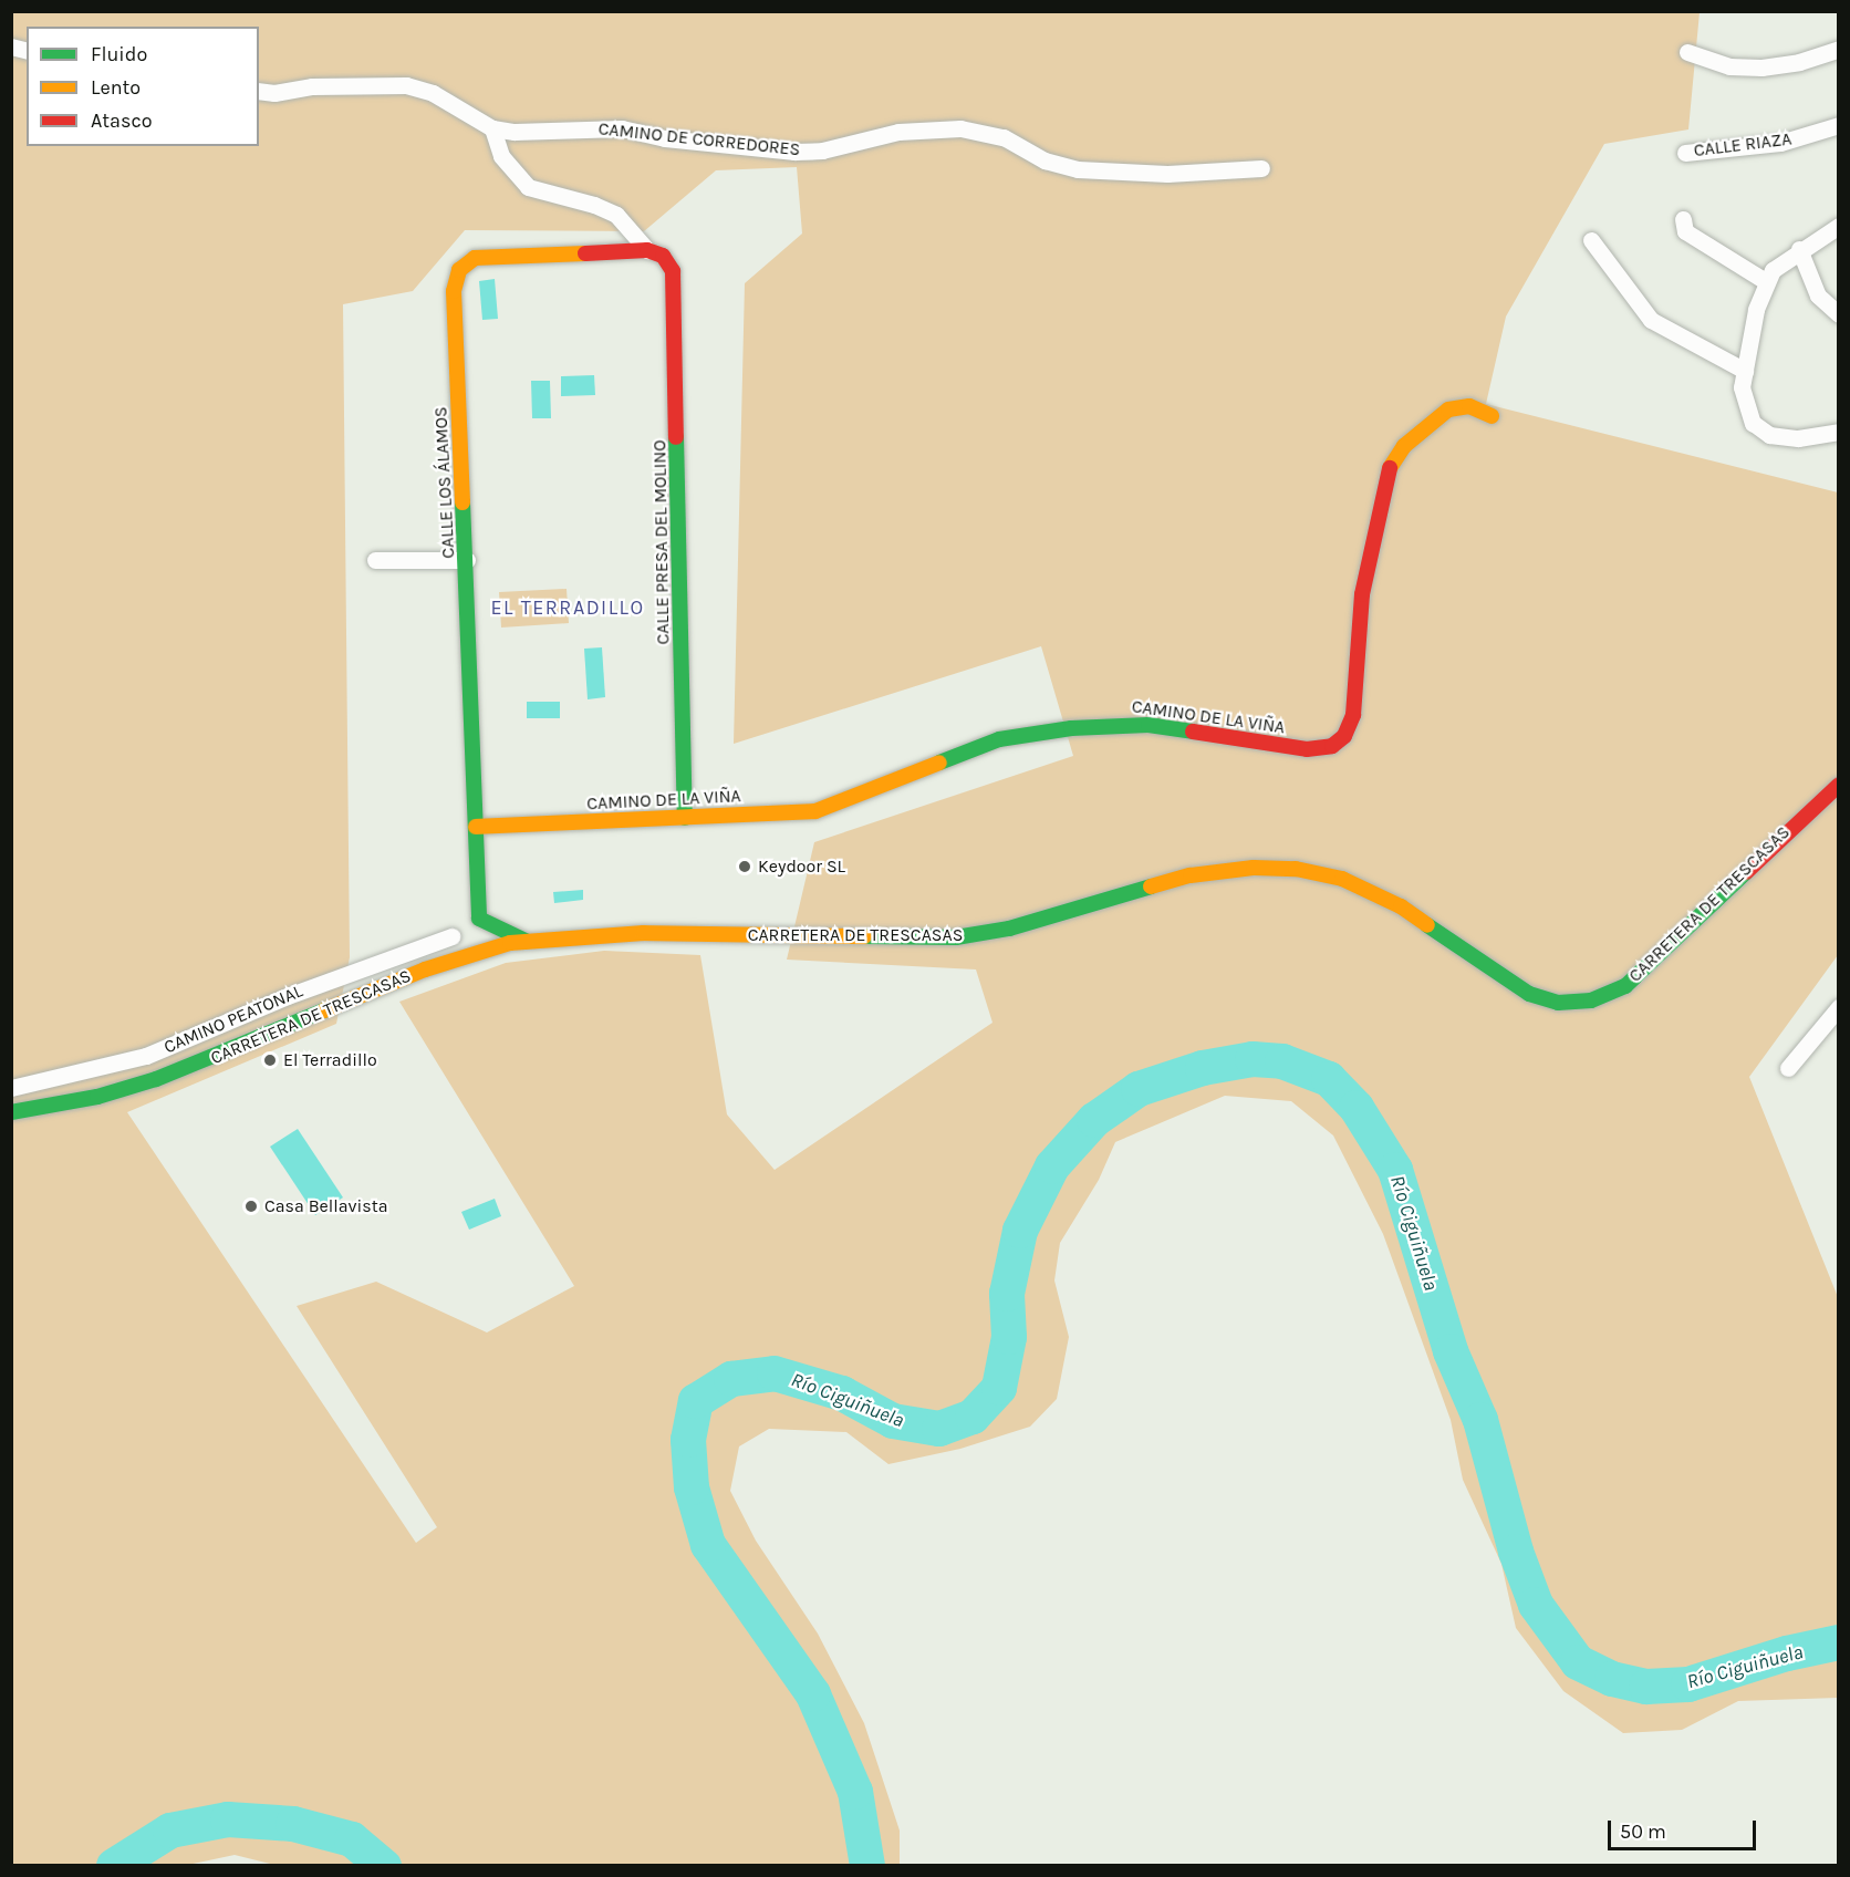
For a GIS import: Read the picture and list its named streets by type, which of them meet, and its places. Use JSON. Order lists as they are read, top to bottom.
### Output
{
  "streets": {
    "street": [
      "CAMINO DE CORREDORES",
      "CALLE RIAZA",
      "CALLE LOS ÁLAMOS",
      "CALLE PRESA DEL MOLINO",
      "CAMINO DE LA VIÑA",
      "CARRETERA DE TRESCASAS",
      "CAMINO PEATONAL"
    ]
  },
  "crossings": [
    ["CALLE LOS ÁLAMOS", "CALLE PRESA DEL MOLINO"],
    ["CALLE LOS ÁLAMOS", "CAMINO DE LA VIÑA"],
    ["CALLE LOS ÁLAMOS", "CAMINO PEATONAL"],
    ["CALLE PRESA DEL MOLINO", "CAMINO DE LA VIÑA"]
  ],
  "districts": ["EL TERRADILLO"],
  "water": ["Río Ciguiñuela"],
  "places": ["Keydoor SL", "El Terradillo", "Casa Bellavista"],
  "legend": ["Fluido", "Lento", "Atasco"],
  "scale_bar": "50 m"
}
